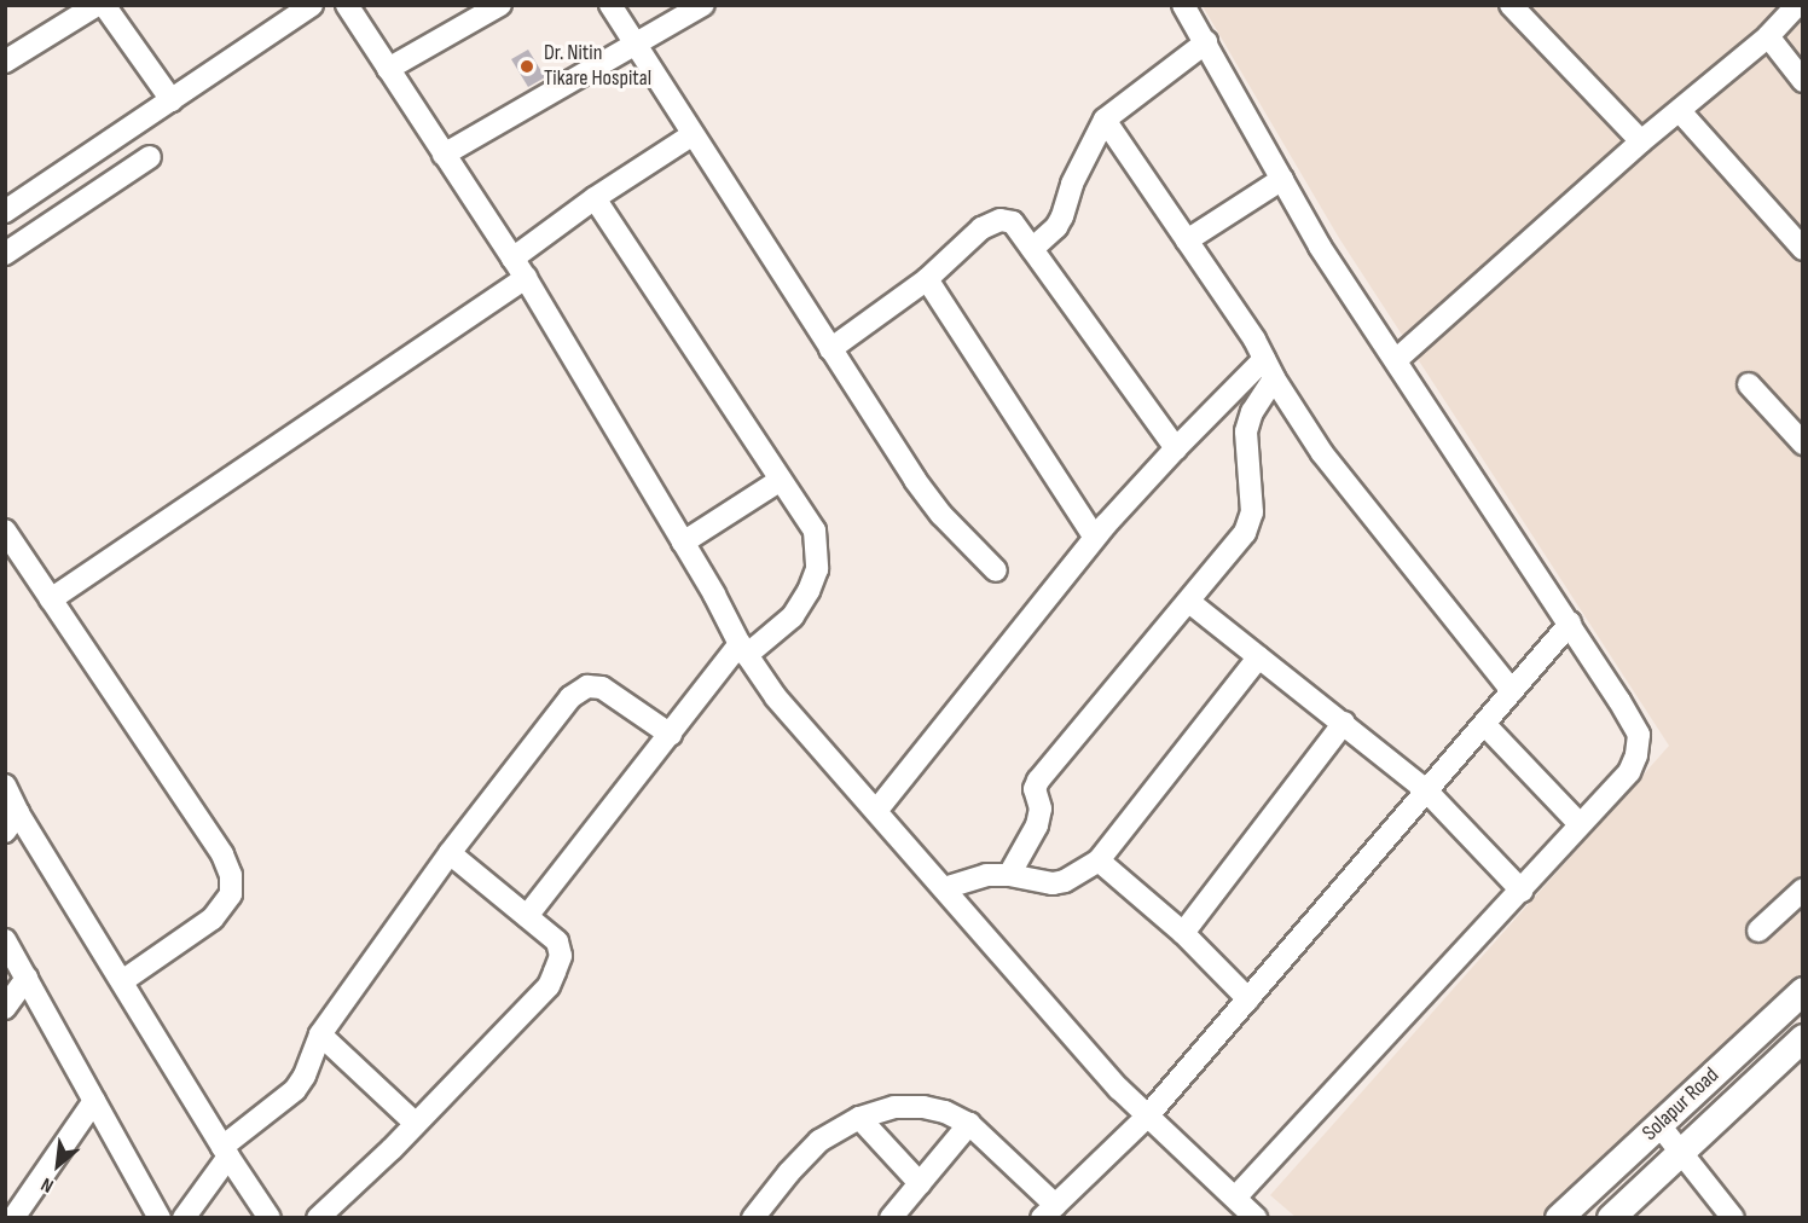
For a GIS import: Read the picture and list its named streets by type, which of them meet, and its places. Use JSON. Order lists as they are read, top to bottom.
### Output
{
  "streets": {
    "main road": ["Solapur Road"]
  },
  "places": ["Dr. Nitin Tikare Hospital"],
  "north": "bottom left"
}
